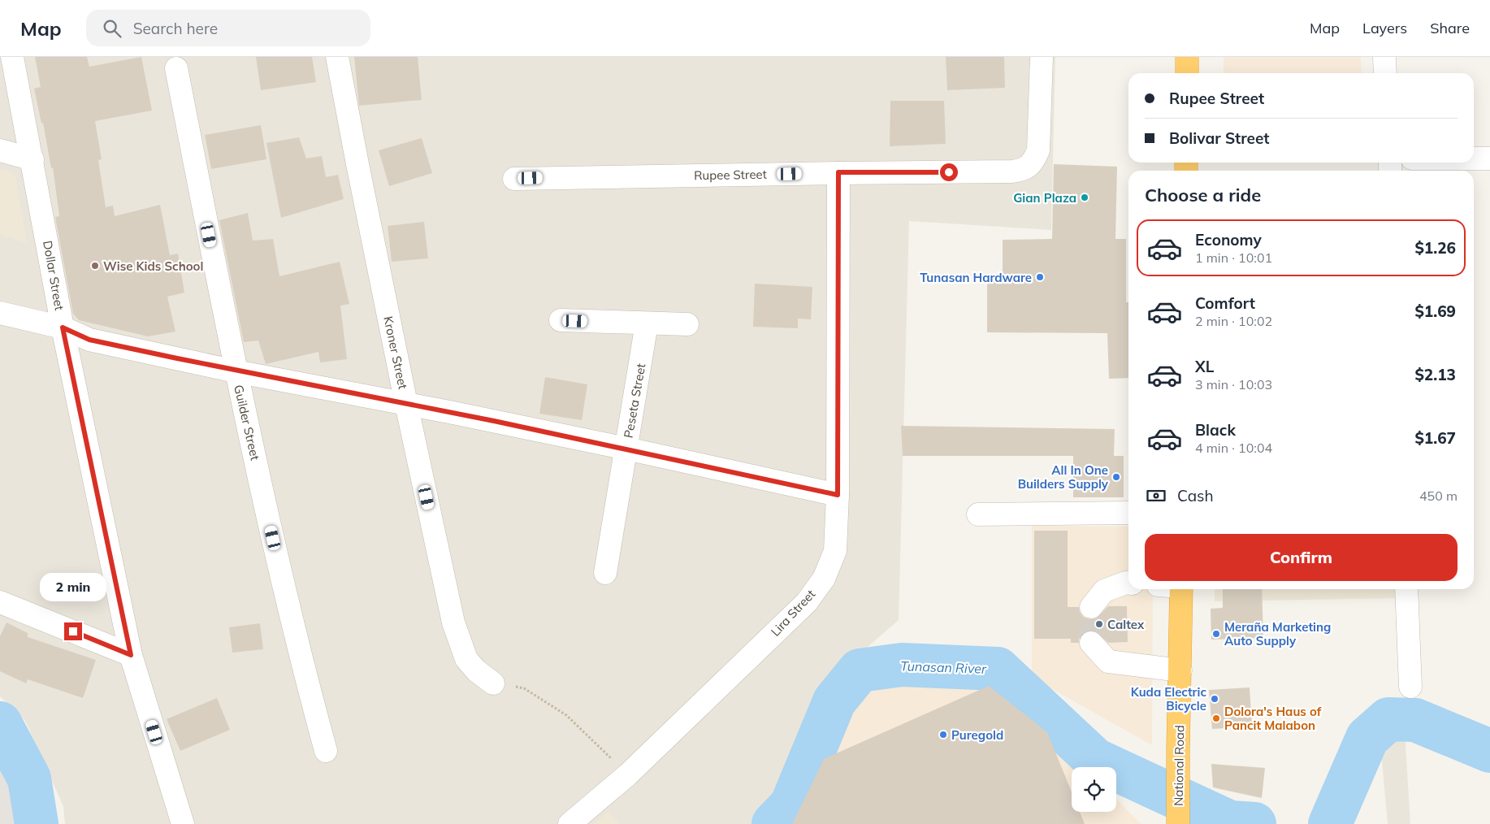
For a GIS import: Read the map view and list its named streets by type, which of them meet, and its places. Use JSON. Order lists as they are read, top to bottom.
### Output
{
  "streets": {
    "highway": ["National Road"],
    "street": [
      "Rupee Street",
      "Dollar Street",
      "Kroner Street",
      "Peseta Street",
      "Guilder Street",
      "Lira Street"
    ]
  },
  "crossings": [
    ["Rupee Street", "Lira Street"]
  ],
  "water": ["Tunasan River"],
  "places": [
    "Gian Plaza",
    "Wise Kids School",
    "Tunasan Hardware",
    "All In One Builders Supply",
    "Caltex",
    "Meraña Marketing Auto Supply",
    "Kuda Electric Bicycle",
    "Dolora's Haus of Pancit Malabon",
    "Puregold"
  ],
  "page": {
    "header": "Map",
    "search": "Search here",
    "nav": ["Map", "Layers", "Share"],
    "banner": ["Rupee Street", "Bolivar Street"],
    "heading": "Choose a ride",
    "list": [
      {
        "name": "Economy",
        "note": "1 min · 10:01",
        "value": "$1.26"
      },
      {
        "name": "Comfort",
        "note": "2 min · 10:02",
        "value": "$1.69"
      },
      {
        "name": "XL",
        "note": "3 min · 10:03",
        "value": "$2.13"
      },
      {
        "name": "Black",
        "note": "4 min · 10:04",
        "value": "$1.67"
      }
    ],
    "pay": ["Cash", "450 m"],
    "buttons": "Confirm",
    "bubble": "2 min"
  }
}
